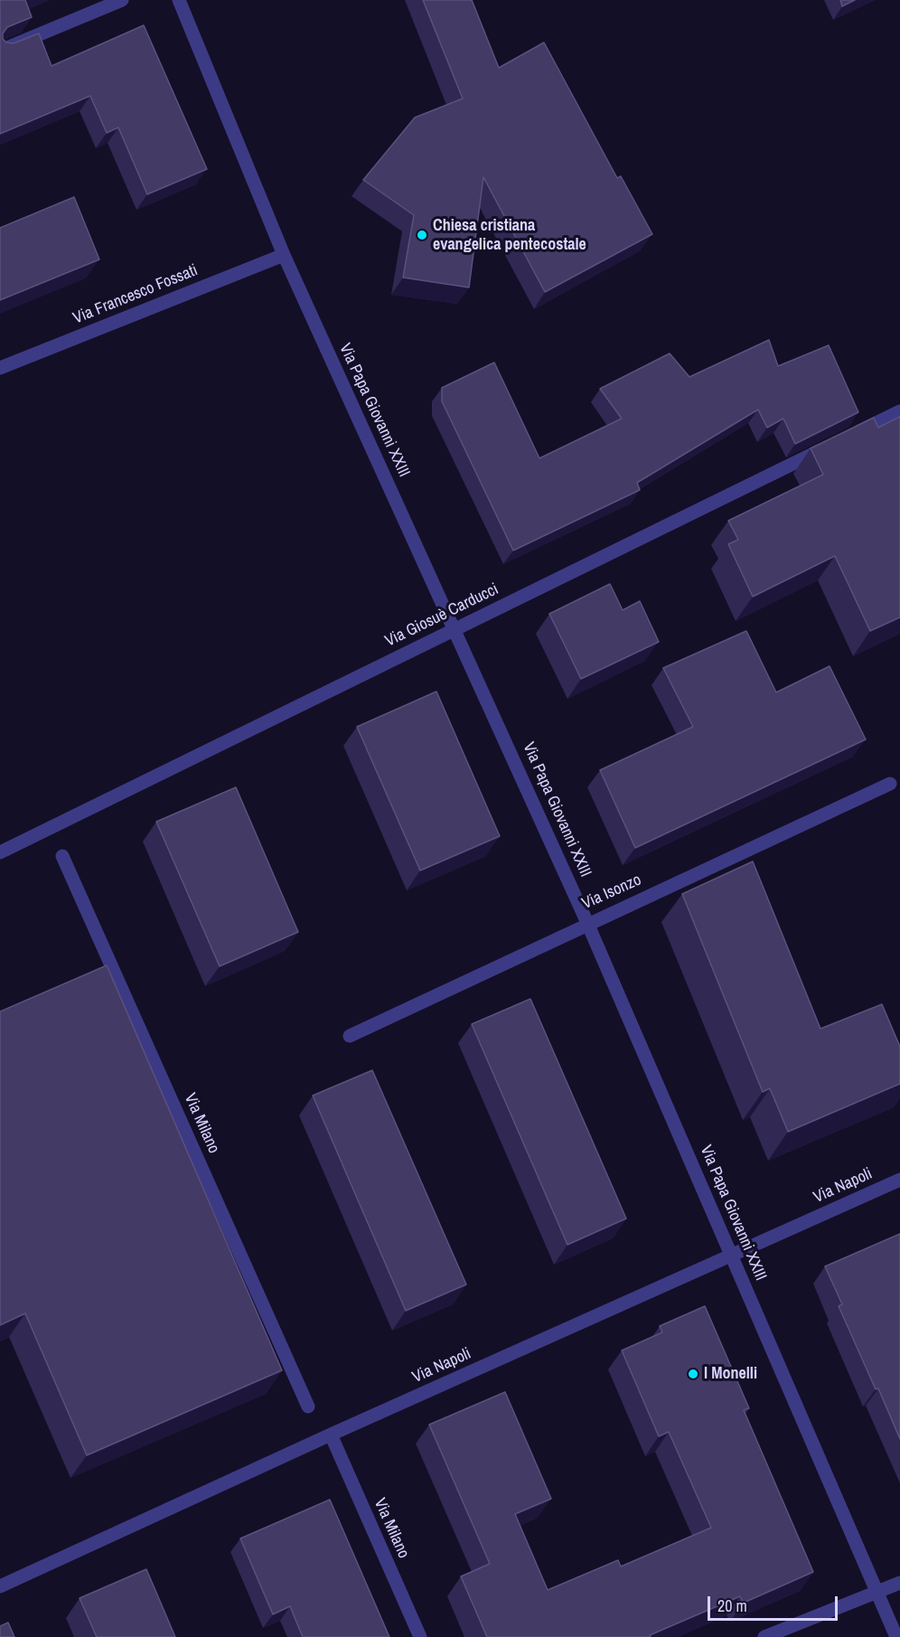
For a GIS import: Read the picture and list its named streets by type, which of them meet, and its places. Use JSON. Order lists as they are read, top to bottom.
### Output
{
  "streets": {
    "street": [
      "Via Francesco Fossati",
      "Via Papa Giovanni XXIII",
      "Via Giosuè Carducci",
      "Via Isonzo",
      "Via Milano",
      "Via Napoli"
    ]
  },
  "crossings": [
    ["Via Francesco Fossati", "Via Papa Giovanni XXIII"],
    ["Via Papa Giovanni XXIII", "Via Giosuè Carducci"],
    ["Via Papa Giovanni XXIII", "Via Isonzo"],
    ["Via Papa Giovanni XXIII", "Via Napoli"],
    ["Via Milano", "Via Napoli"]
  ],
  "places": ["Chiesa cristiana evangelica pentecostale", "I Monelli"],
  "scale_bar": "20 m"
}
